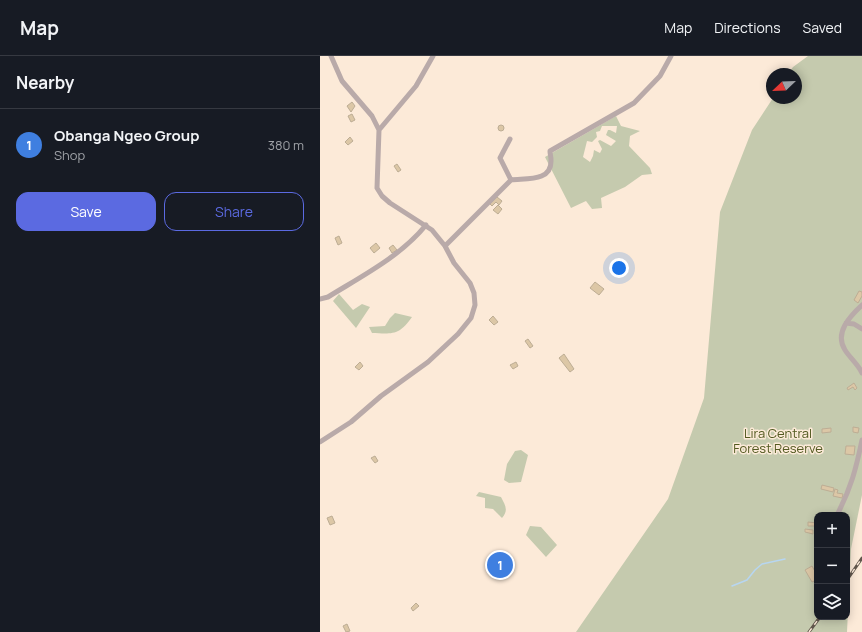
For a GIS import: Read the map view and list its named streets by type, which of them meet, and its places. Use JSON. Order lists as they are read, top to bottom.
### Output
{
  "parks": ["Lira Central Forest Reserve"],
  "north": "bottom left",
  "page": {
    "header": "Map",
    "nav": ["Map", "Directions", "Saved"],
    "heading": "Nearby",
    "list": [
      {
        "mark": "1",
        "name": "Obanga Ngeo Group",
        "note": "Shop",
        "value": "380 m"
      }
    ],
    "buttons": ["Save", "Share"],
    "map_buttons": ["+", "−"],
    "pins": "1"
  }
}
